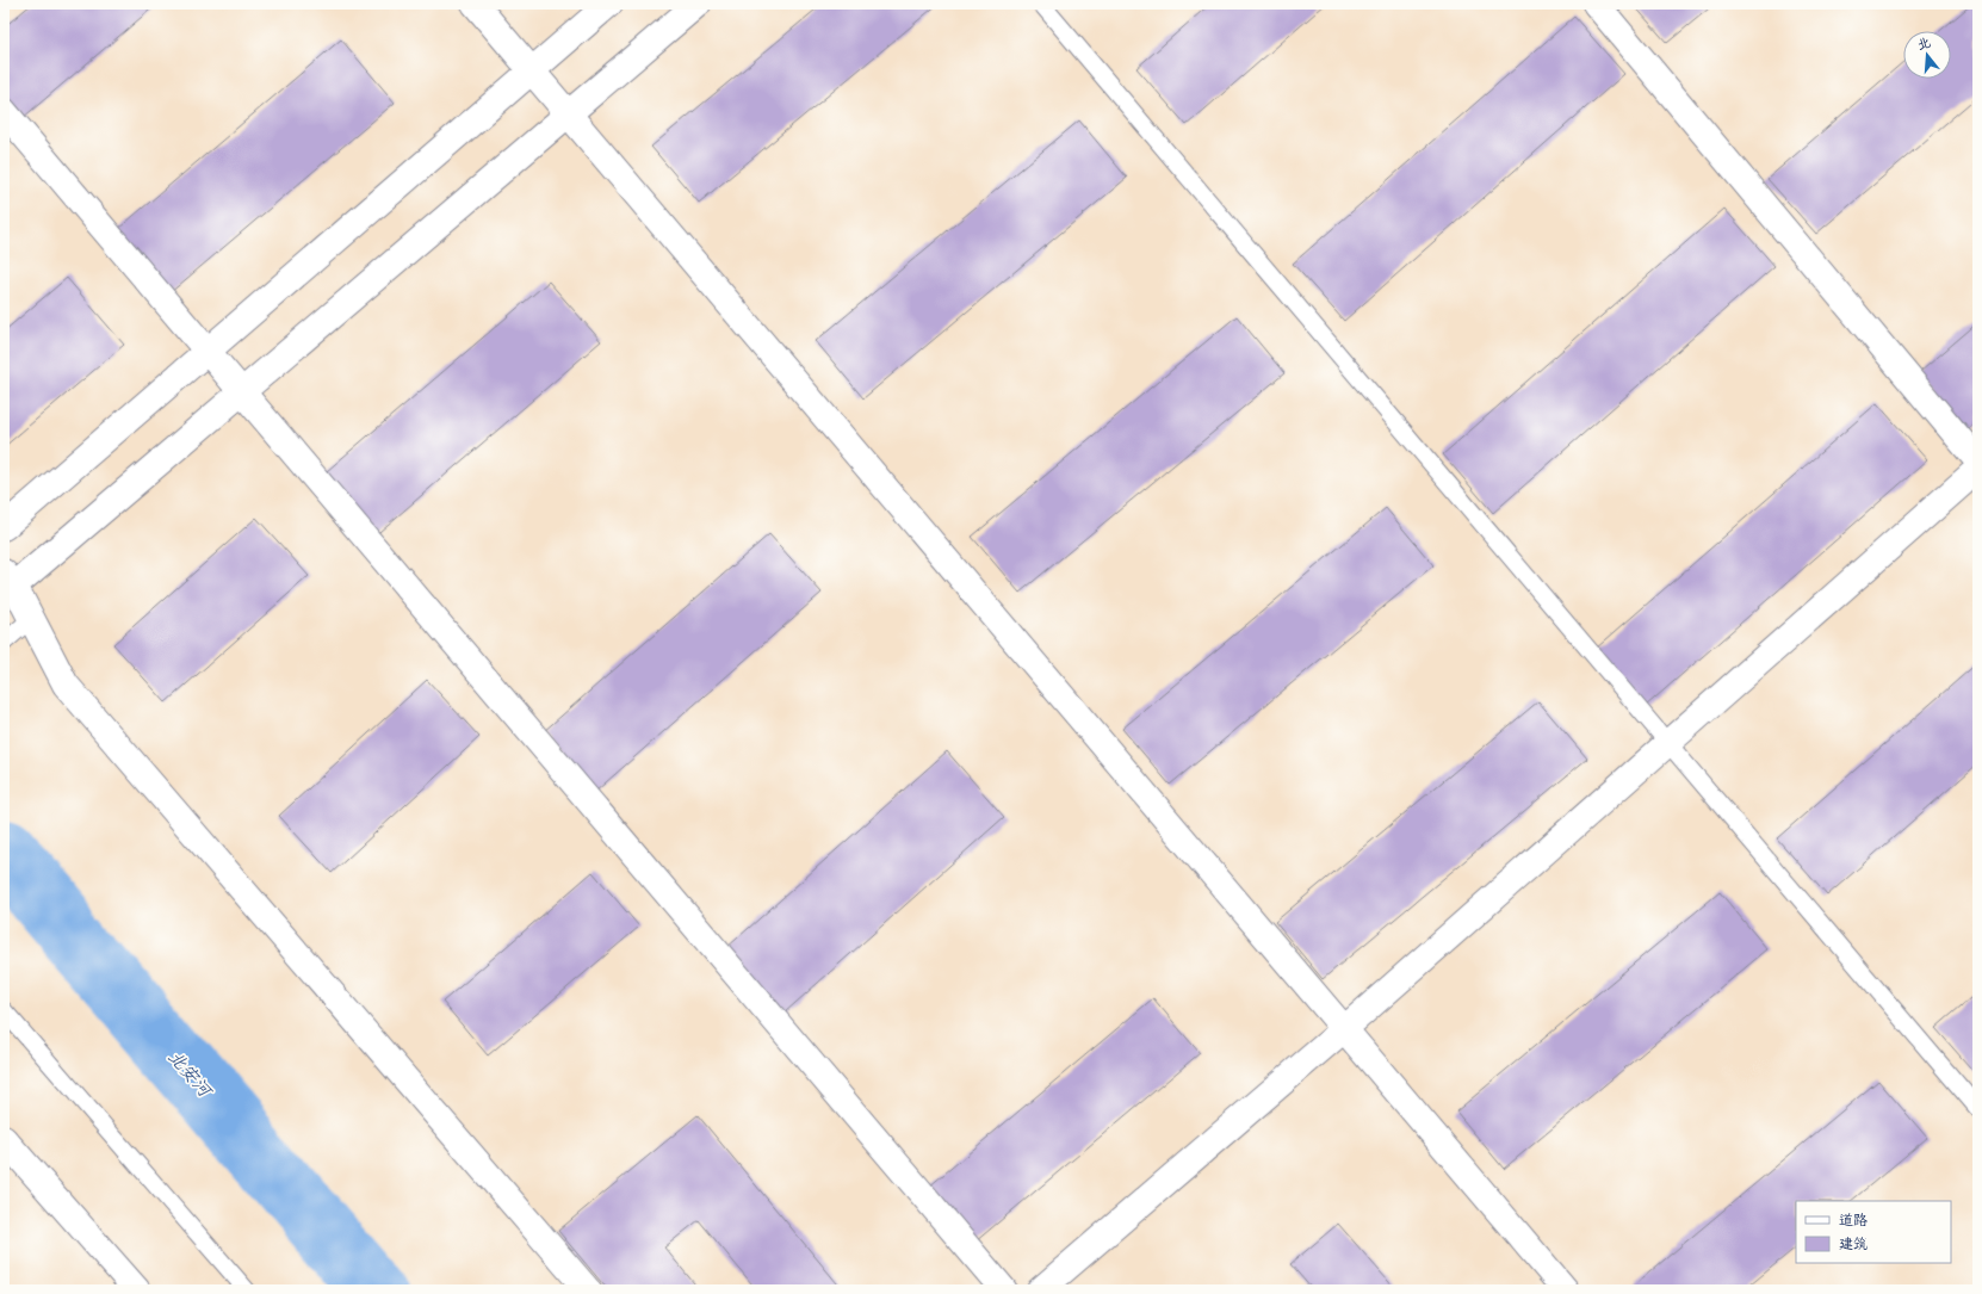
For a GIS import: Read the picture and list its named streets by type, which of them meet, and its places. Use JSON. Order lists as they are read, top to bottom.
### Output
{
  "water": ["北安河"],
  "legend": ["道路", "建筑"],
  "north": "top"
}
